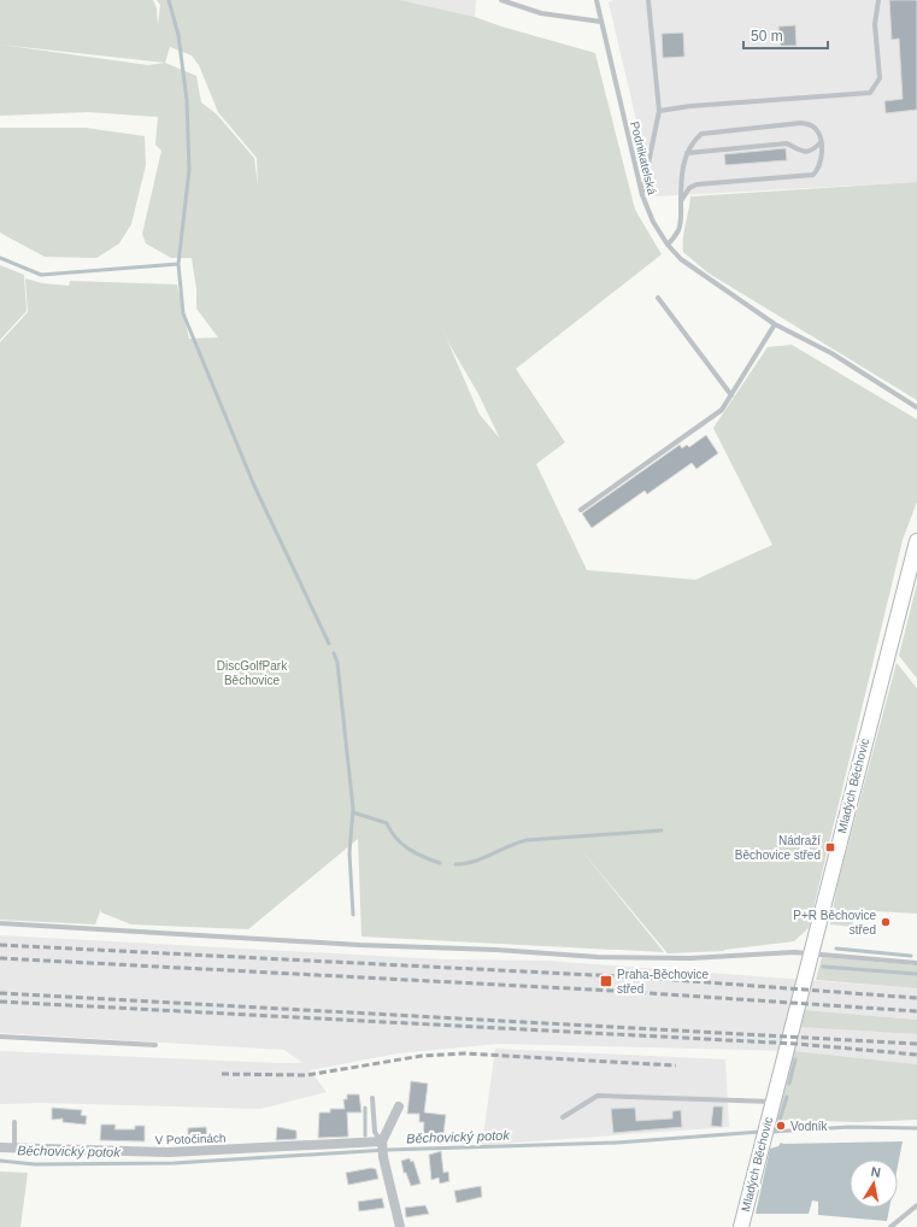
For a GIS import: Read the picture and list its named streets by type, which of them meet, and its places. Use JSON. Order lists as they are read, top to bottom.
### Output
{
  "streets": {
    "street": ["Mladých Běchovic", "V Potočinách"],
    "lane": ["Podnikatelská"]
  },
  "water": ["Běchovický potok"],
  "parks": ["DiscGolfPark Běchovice"],
  "places": {
    "transit": ["Nádraží Běchovice střed", "Praha-Běchovice střed"],
    "other": ["P+R Běchovice střed", "Vodník"]
  },
  "scale_bar": "50 m",
  "north": "top"
}
